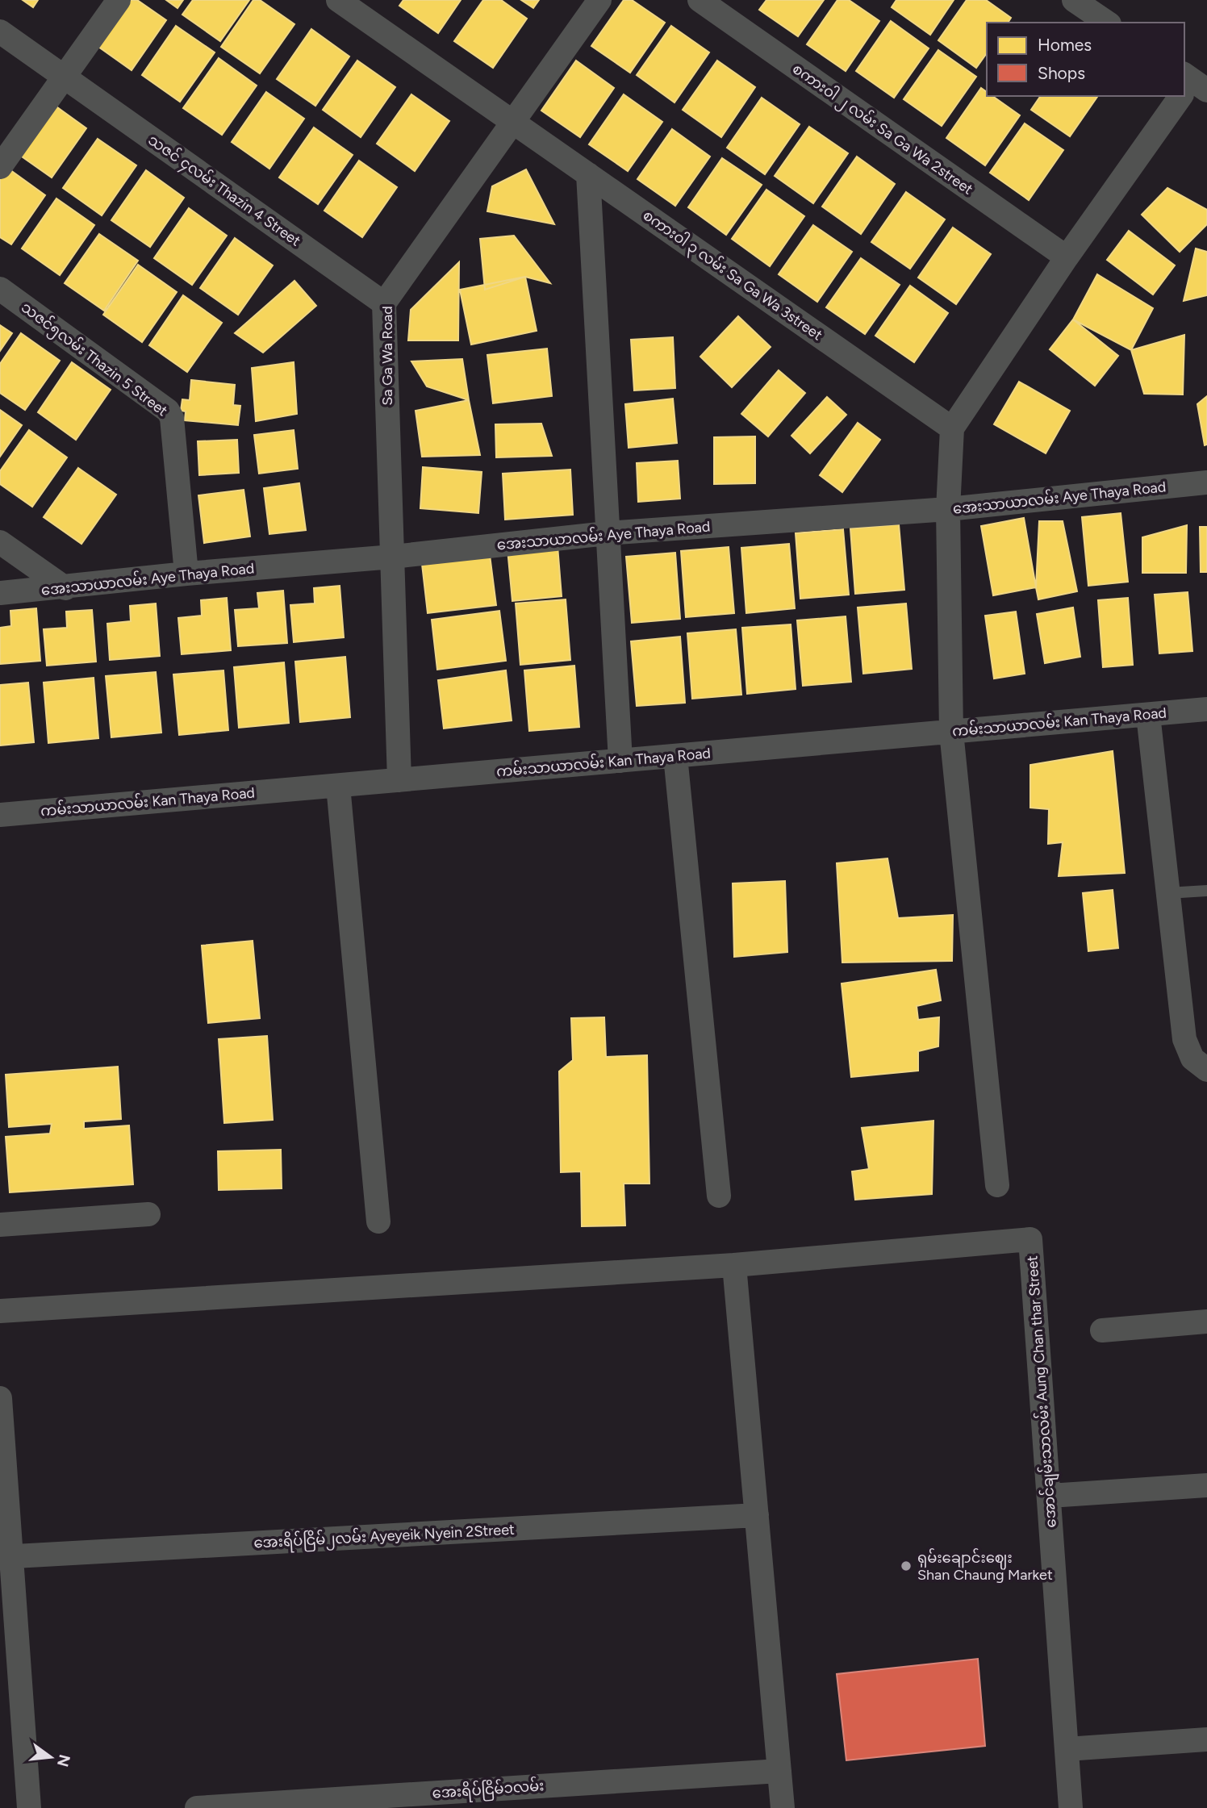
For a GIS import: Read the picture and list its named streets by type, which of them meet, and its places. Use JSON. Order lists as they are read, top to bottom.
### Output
{
  "streets": {
    "street": [
      "စကားဝါ ၂ လမ်း Sa Ga Wa 2street",
      "သဇင် ၄လမ်း Thazin 4 Street",
      "စကားဝါ ၃ လမ်း Sa Ga Wa 3street",
      "Sa Ga Wa Road",
      "သဇင်၅လမ်း Thazin 5 Street",
      "အေးသာယာလမ်း Aye Thaya Road",
      "ကမ်းသာယာလမ်း Kan Thaya Road",
      "အောင်ချမ်းသာလမ်း Aung Chan thar Street",
      "အေးရိပ်ငြိမ်၂လမ်း Ayeyeik Nyein 2Street",
      "အေးရိပ်ငြိမ်၁လမ်း"
    ]
  },
  "crossings": [
    ["သဇင် ၄လမ်း Thazin 4 Street", "Sa Ga Wa Road"],
    ["စကားဝါ ၃ လမ်း Sa Ga Wa 3street", "Sa Ga Wa Road"],
    ["Sa Ga Wa Road", "အေးသာယာလမ်း Aye Thaya Road"],
    ["Sa Ga Wa Road", "ကမ်းသာယာလမ်း Kan Thaya Road"],
    ["သဇင်၅လမ်း Thazin 5 Street", "အေးသာယာလမ်း Aye Thaya Road"]
  ],
  "places": ["ရှမ်းချောင်းဈေး Shan Chaung Market"],
  "legend": ["Homes", "Shops"],
  "north": "right"
}
